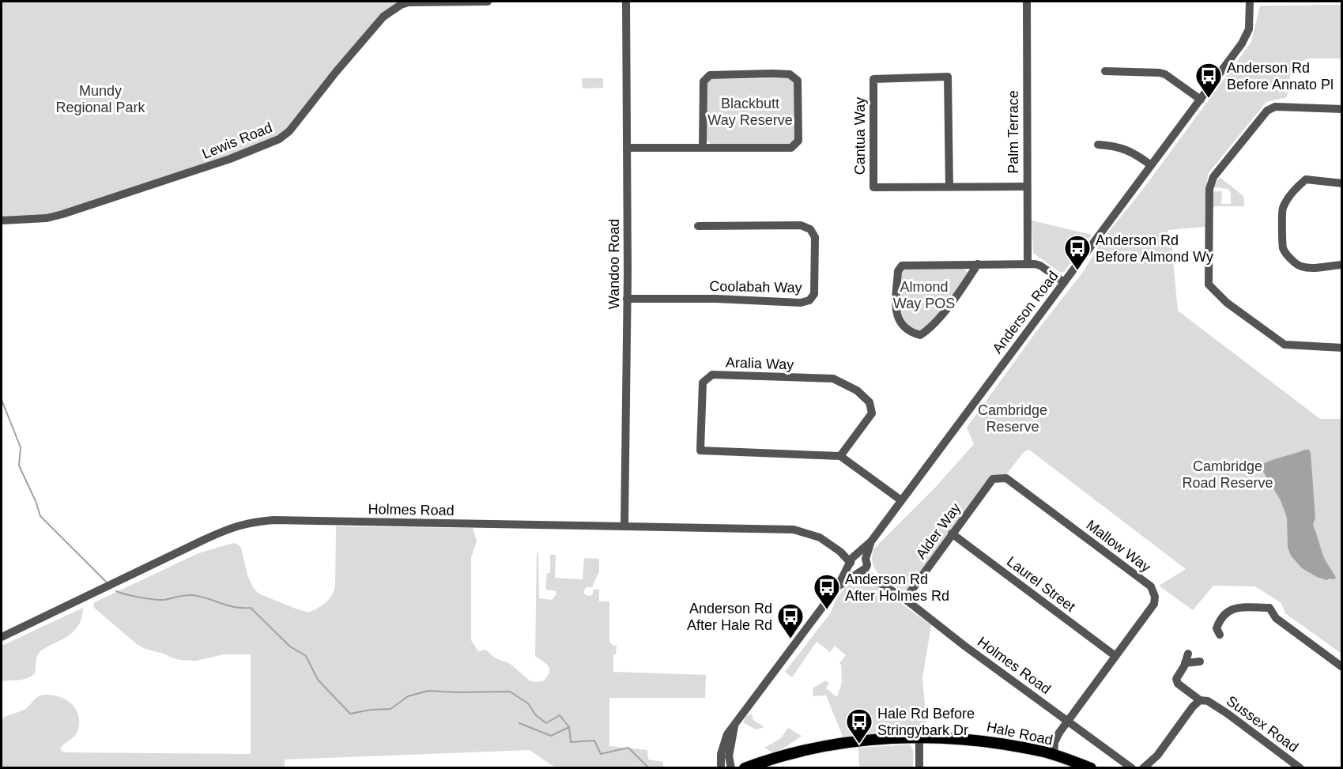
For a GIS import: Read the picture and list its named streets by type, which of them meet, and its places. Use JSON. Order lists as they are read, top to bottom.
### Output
{
  "streets": {
    "main road": ["Hale Road"],
    "street": [
      "Palm Terrace",
      "Cantua Way",
      "Lewis Road",
      "Wandoo Road",
      "Coolabah Way",
      "Anderson Road",
      "Aralia Way",
      "Holmes Road",
      "Alder Way",
      "Mallow Way",
      "Laurel Street",
      "Sussex Road"
    ]
  },
  "crossings": [
    ["Palm Terrace", "Cantua Way"],
    ["Wandoo Road", "Coolabah Way"],
    ["Wandoo Road", "Holmes Road"],
    ["Anderson Road", "Holmes Road"],
    ["Holmes Road", "Alder Way"],
    ["Holmes Road", "Mallow Way"],
    ["Alder Way", "Mallow Way"],
    ["Alder Way", "Laurel Street"],
    ["Mallow Way", "Laurel Street"],
    ["Mallow Way", "Hale Road"]
  ],
  "parks": [
    "Mundy Regional Park",
    "Blackbutt Way Reserve",
    "Almond Way POS",
    "Cambridge Reserve",
    "Cambridge Road Reserve"
  ],
  "places": {
    "bus stop": [
      "Anderson Rd Before Annato Pl",
      "Anderson Rd Before Almond Wy",
      "Anderson Rd After Holmes Rd",
      "Anderson Rd After Hale Rd",
      "Hale Rd Before Stringybark Dr"
    ]
  }
}
